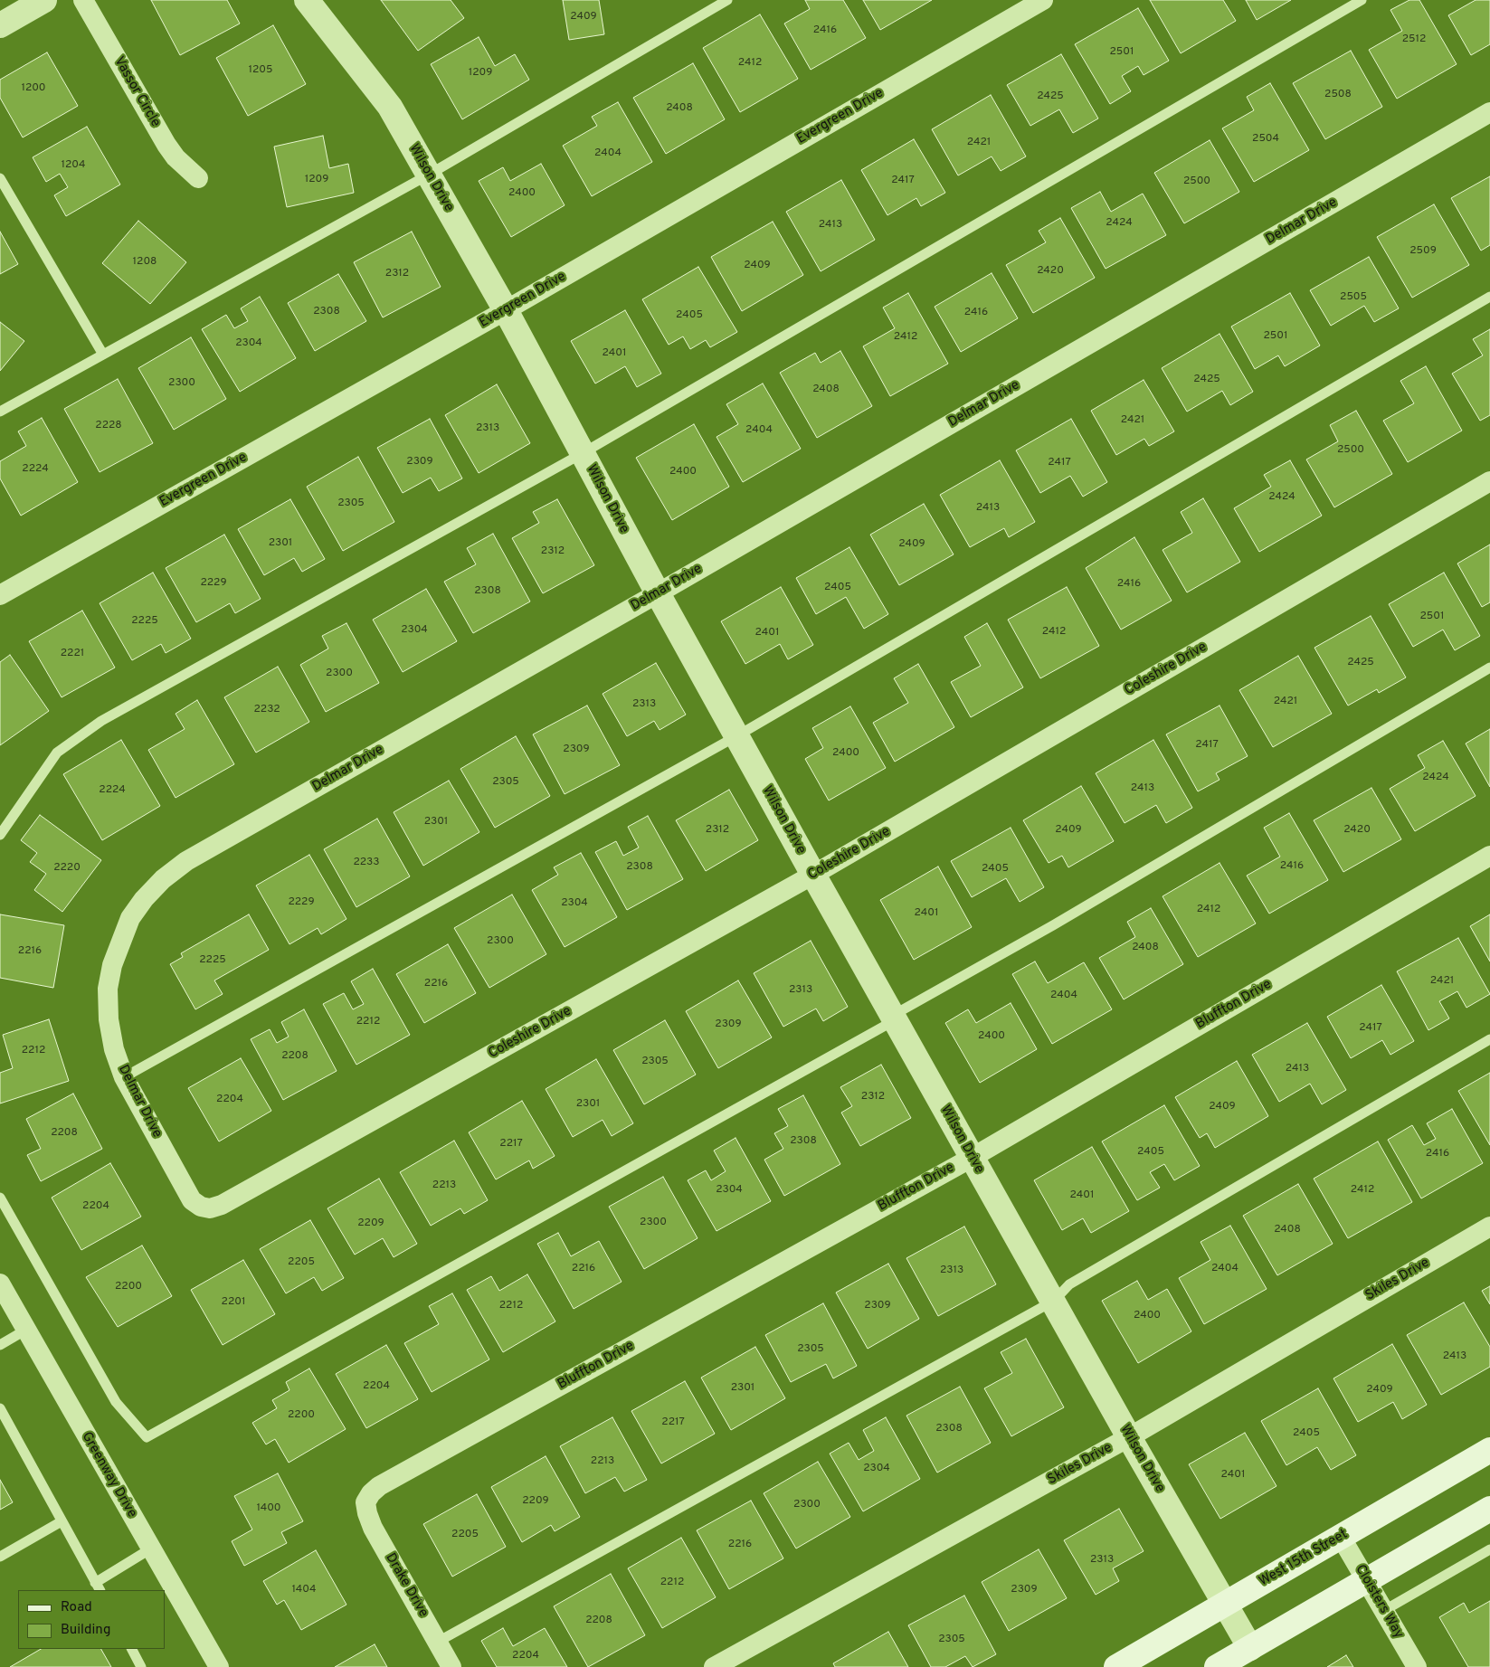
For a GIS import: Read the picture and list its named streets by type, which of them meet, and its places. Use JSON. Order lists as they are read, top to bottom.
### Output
{
  "streets": {
    "main road": ["West 15th Street"],
    "street": [
      "Vassor Circle",
      "Evergreen Drive",
      "Wilson Drive",
      "Delmar Drive",
      "Coleshire Drive",
      "Bluffton Drive",
      "Skiles Drive",
      "Greenway Drive",
      "Drake Drive",
      "Cloisters Way"
    ]
  },
  "crossings": [
    ["Evergreen Drive", "Wilson Drive"],
    ["Wilson Drive", "Delmar Drive"],
    ["Wilson Drive", "Coleshire Drive"],
    ["Wilson Drive", "Bluffton Drive"],
    ["Wilson Drive", "Skiles Drive"],
    ["Wilson Drive", "West 15th Street"],
    ["Delmar Drive", "Coleshire Drive"],
    ["Bluffton Drive", "Drake Drive"],
    ["West 15th Street", "Cloisters Way"]
  ],
  "house_numbers": [
    "2409",
    "2416",
    "2512",
    "2501",
    "2412",
    "1205",
    "1209",
    "1200",
    "2508",
    "2425",
    "2408",
    "2504",
    "2421",
    "2404",
    "1204",
    "1209",
    "2417",
    "2500",
    "2400",
    "2424",
    "2413",
    "2509",
    "1208",
    "2409",
    "2420",
    "2312",
    "2505",
    "2308",
    "2416",
    "2405",
    "2501",
    "2412",
    "2304",
    "2401",
    "2425",
    "2300",
    "2408",
    "2421",
    "2228",
    "2313",
    "2404",
    "2500",
    "2309",
    "2417",
    "2224",
    "2400",
    "2424",
    "2305",
    "2413",
    "2301",
    "2409",
    "2312",
    "2229",
    "2416",
    "2405",
    "2308",
    "2501",
    "2225",
    "2304",
    "2412",
    "2401",
    "2221",
    "2425",
    "2300",
    "2421",
    "2313",
    "2232",
    "2417",
    "2309",
    "2400",
    "2424",
    "2305",
    "2413",
    "2224",
    "2301",
    "2312",
    "2409",
    "2420",
    "2233",
    "2416",
    "2308",
    "2220",
    "2405",
    "2229",
    "2304",
    "2412",
    "2401",
    "2300",
    "2408",
    "2216",
    "2225",
    "2421",
    "2216",
    "2313",
    "2404",
    "2212",
    "2309",
    "2417",
    "2400",
    "2212",
    "2208",
    "2305",
    "2413",
    "2312",
    "2204",
    "2301",
    "2409",
    "2208",
    "2308",
    "2217",
    "2405",
    "2416",
    "2213",
    "2304",
    "2412",
    "2401",
    "2204",
    "2300",
    "2209",
    "2408",
    "2205",
    "2216",
    "2404",
    "2313",
    "2200",
    "2201",
    "2212",
    "2309",
    "2400",
    "2305",
    "2413",
    "2204",
    "2301",
    "2409",
    "2200",
    "2217",
    "2308",
    "2405",
    "2213",
    "2304",
    "2401",
    "2209",
    "2300",
    "1400",
    "2205",
    "2216",
    "2313",
    "2212",
    "1404",
    "2309",
    "2208",
    "2305",
    "2204"
  ],
  "legend": ["Road", "Building"]
}
